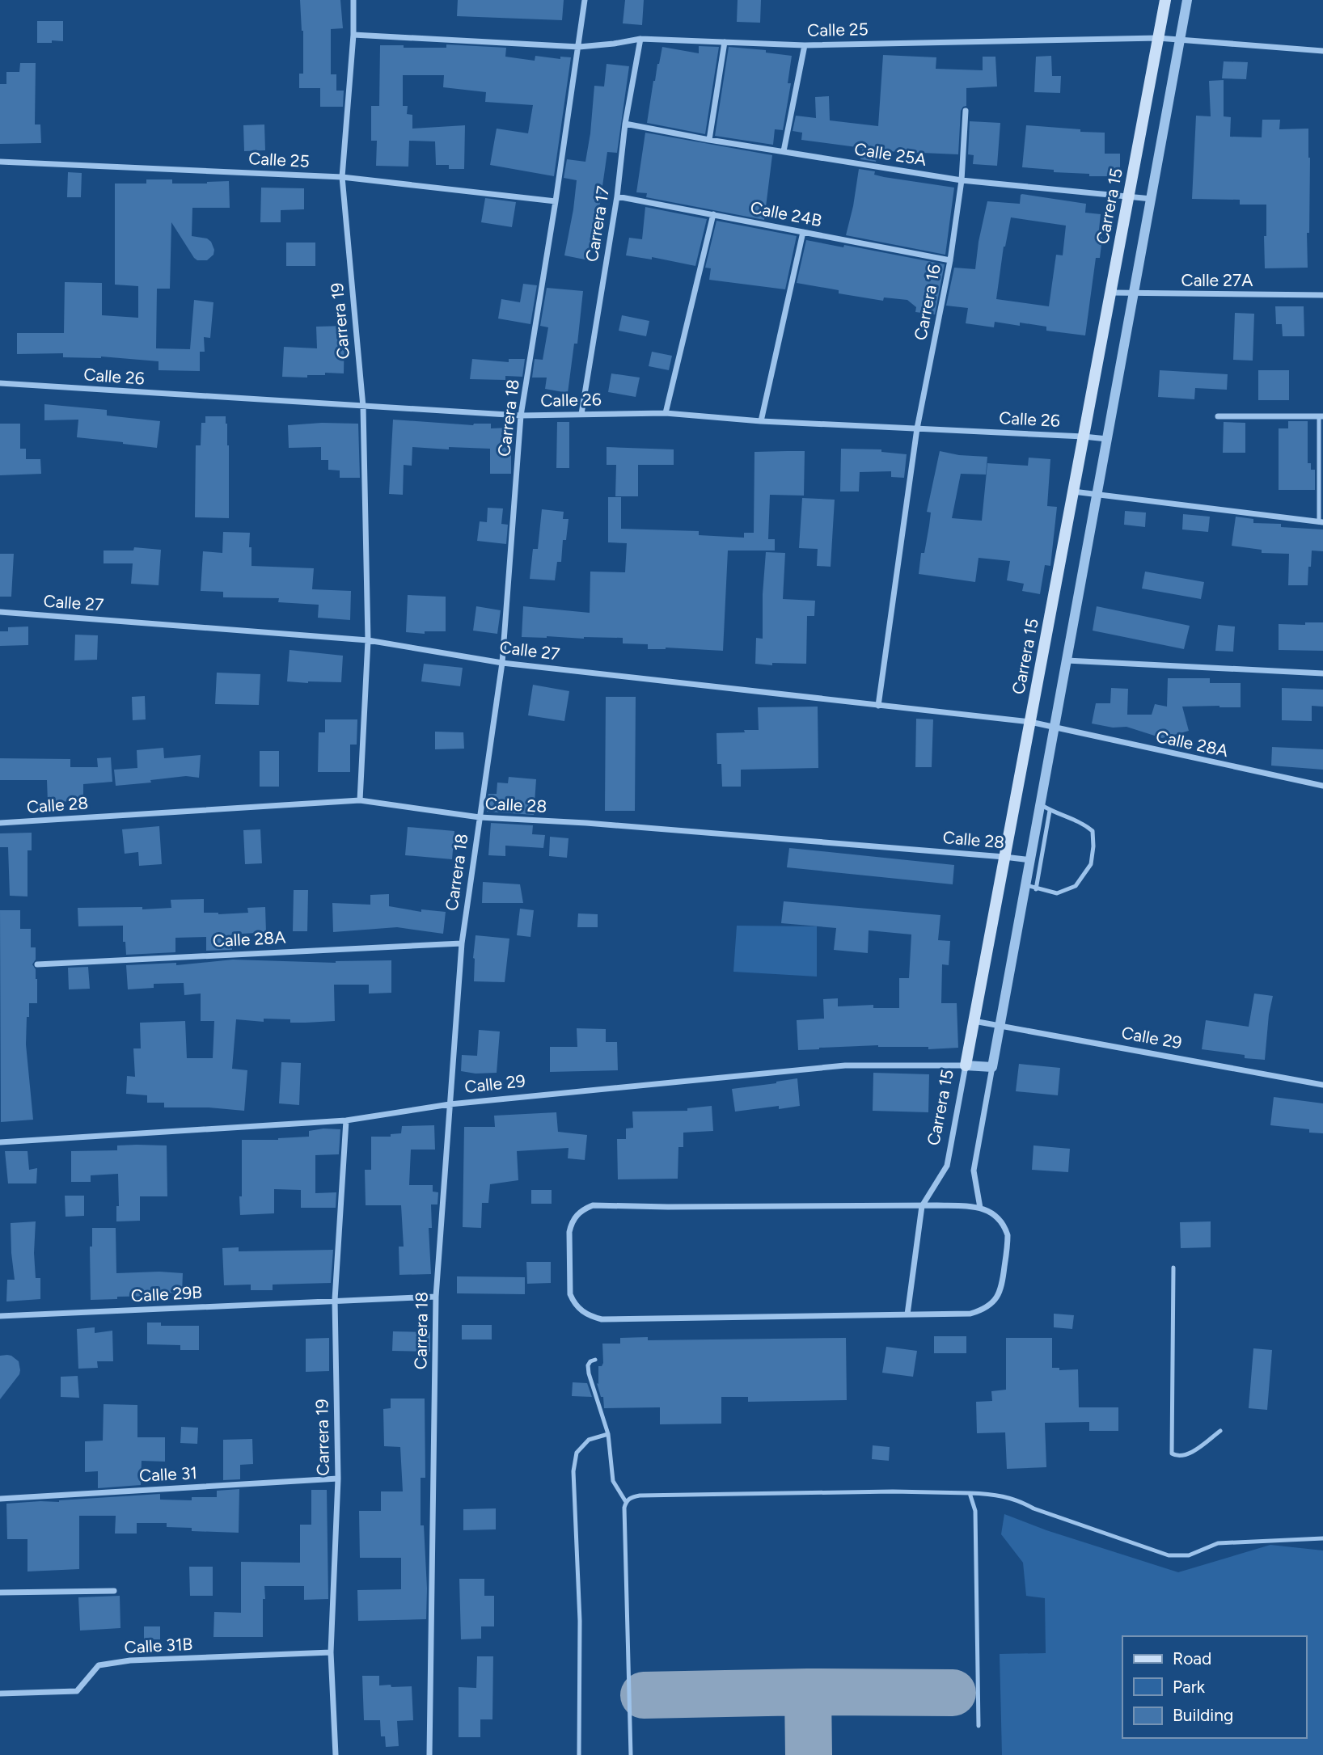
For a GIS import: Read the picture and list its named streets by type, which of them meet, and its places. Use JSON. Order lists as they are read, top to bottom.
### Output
{
  "streets": {
    "main road": ["Carrera 15"],
    "street": [
      "Calle 25",
      "Calle 25A",
      "Calle 24B",
      "Carrera 17",
      "Calle 27A",
      "Carrera 16",
      "Carrera 19",
      "Calle 26",
      "Carrera 18",
      "Calle 27",
      "Calle 28A",
      "Calle 28",
      "Calle 29",
      "Calle 29B",
      "Calle 31",
      "Calle 31B"
    ]
  },
  "crossings": [
    ["Calle 25", "Carrera 15"],
    ["Calle 25", "Carrera 17"],
    ["Calle 25", "Carrera 19"],
    ["Calle 25", "Carrera 18"],
    ["Calle 25A", "Carrera 15"],
    ["Calle 25A", "Carrera 17"],
    ["Calle 25A", "Carrera 16"],
    ["Carrera 15", "Calle 27A"],
    ["Carrera 15", "Calle 26"],
    ["Carrera 15", "Calle 27"],
    ["Carrera 15", "Calle 28"],
    ["Carrera 15", "Calle 29"],
    ["Calle 24B", "Carrera 17"],
    ["Calle 24B", "Carrera 16"],
    ["Carrera 17", "Calle 26"],
    ["Carrera 16", "Calle 26"],
    ["Carrera 16", "Calle 27"],
    ["Carrera 19", "Calle 26"],
    ["Carrera 19", "Calle 27"],
    ["Carrera 19", "Calle 28"],
    ["Carrera 19", "Calle 29"],
    ["Carrera 19", "Calle 29B"],
    ["Carrera 19", "Calle 31"],
    ["Carrera 19", "Calle 31B"],
    ["Calle 26", "Carrera 18"],
    ["Carrera 18", "Calle 27"],
    ["Carrera 18", "Calle 28A"],
    ["Carrera 18", "Calle 28"],
    ["Carrera 18", "Calle 29"],
    ["Carrera 18", "Calle 29B"],
    ["Calle 27", "Calle 28A"]
  ],
  "legend": ["Road", "Park", "Building"]
}
